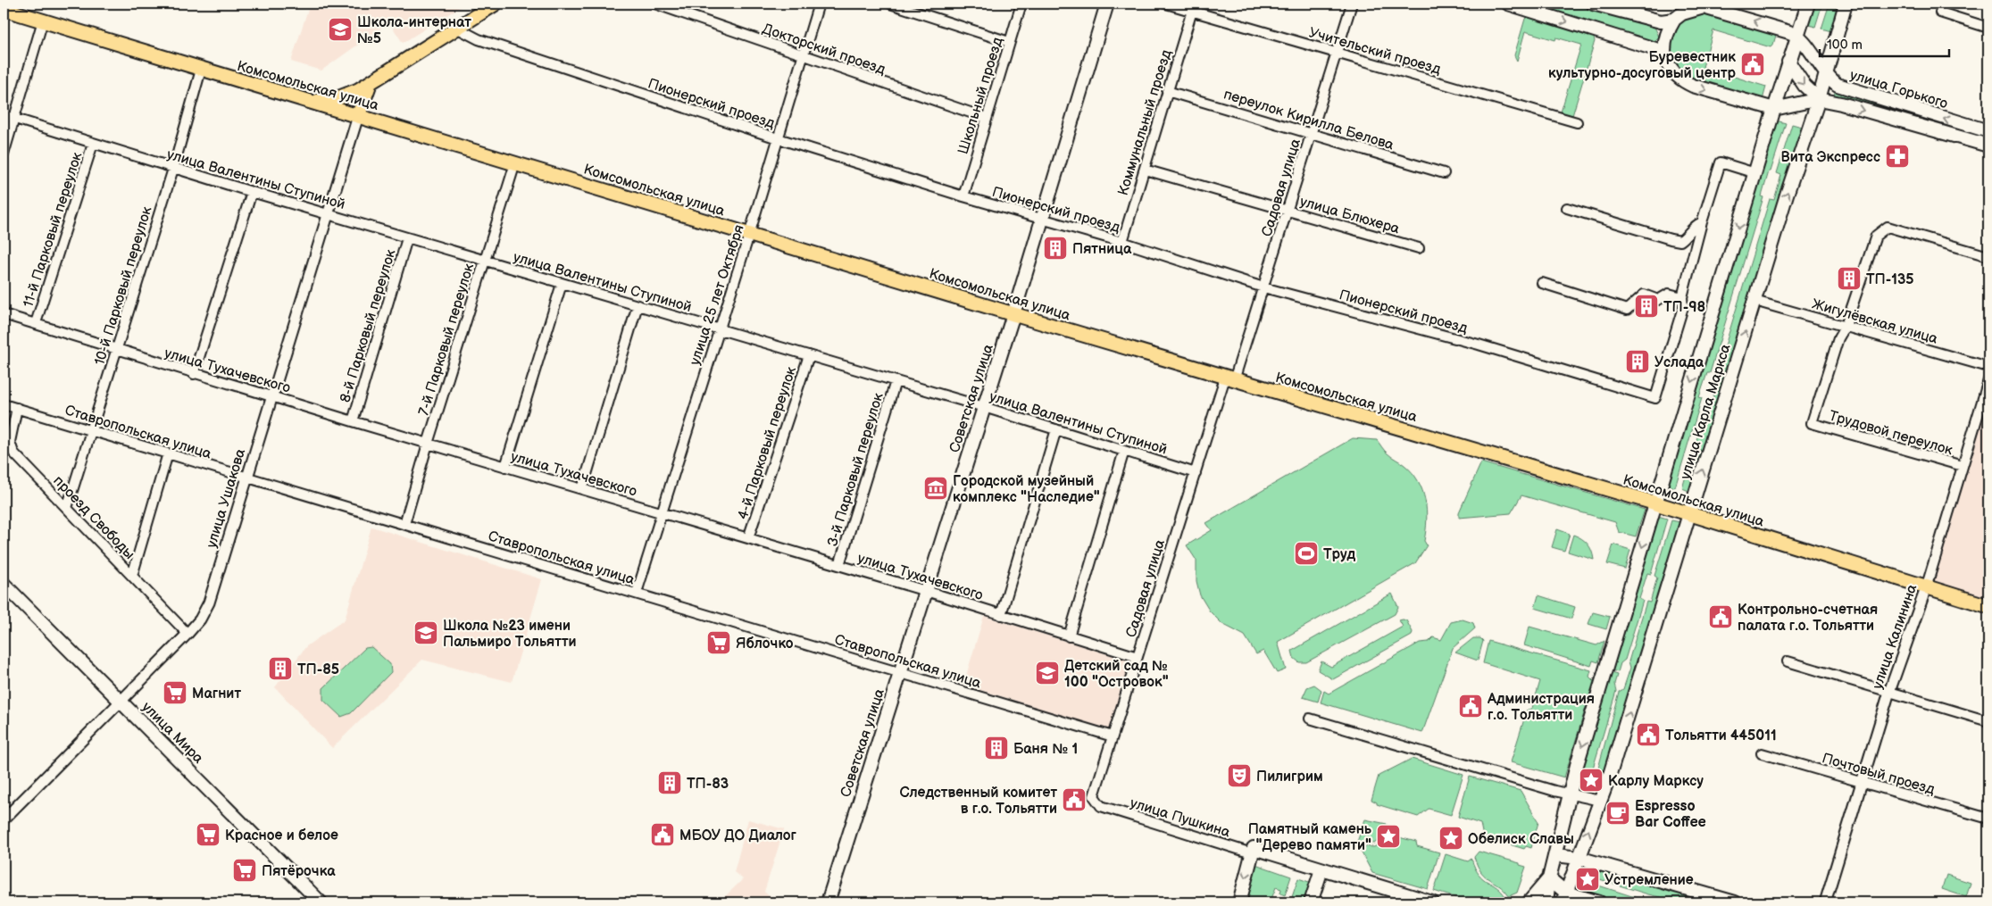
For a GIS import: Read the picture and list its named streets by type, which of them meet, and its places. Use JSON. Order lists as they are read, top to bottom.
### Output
{
  "streets": {
    "main road": [
      "Комсомольская улица",
      "улица Горького",
      "Советская улица",
      "улица Карла Маркса",
      "улица Мира"
    ],
    "street": [
      "Докторский проезд",
      "Учительский проезд",
      "Школьный проезд",
      "Пионерский проезд",
      "переулок Кирилла Белова",
      "Коммунальный проезд",
      "улица Валентины Ступиной",
      "Садовая улица",
      "улица Блюхера",
      "11-й Парковый переулок",
      "10-й Парковый переулок",
      "улица 25 лет Октября",
      "Жигулёвская улица",
      "8-й Парковый переулок",
      "7-й Парковый переулок",
      "улица Тухачевского",
      "Ставропольская улица",
      "Трудовой переулок",
      "4-й Парковый переулок",
      "3-й Парковый переулок",
      "улица Ушакова",
      "проезд Свободы",
      "улица Калинина",
      "Почтовый проезд",
      "улица Пушкина"
    ]
  },
  "crossings": [
    ["Докторский проезд", "Школьный проезд"],
    ["Докторский проезд", "улица 25 лет Октября"],
    ["Учительский проезд", "Коммунальный проезд"],
    ["Учительский проезд", "Садовая улица"],
    ["Комсомольская улица", "Садовая улица"],
    ["Комсомольская улица", "10-й Парковый переулок"],
    ["Комсомольская улица", "улица 25 лет Октября"],
    ["Комсомольская улица", "7-й Парковый переулок"],
    ["Комсомольская улица", "Советская улица"],
    ["Комсомольская улица", "улица Карла Маркса"],
    ["Комсомольская улица", "улица Ушакова"],
    ["Комсомольская улица", "улица Калинина"],
    ["улица Горького", "улица Карла Маркса"],
    ["Школьный проезд", "Пионерский проезд"],
    ["Пионерский проезд", "Коммунальный проезд"],
    ["Пионерский проезд", "Садовая улица"],
    ["Пионерский проезд", "улица 25 лет Октября"],
    ["Пионерский проезд", "Советская улица"],
    ["переулок Кирилла Белова", "Коммунальный проезд"],
    ["переулок Кирилла Белова", "Садовая улица"],
    ["Коммунальный проезд", "улица Блюхера"],
    ["улица Валентины Ступиной", "Садовая улица"],
    ["улица Валентины Ступиной", "11-й Парковый переулок"],
    ["улица Валентины Ступиной", "10-й Парковый переулок"],
    ["улица Валентины Ступиной", "улица 25 лет Октября"],
    ["улица Валентины Ступиной", "8-й Парковый переулок"],
    ["улица Валентины Ступиной", "7-й Парковый переулок"],
    ["улица Валентины Ступиной", "Советская улица"],
    ["улица Валентины Ступиной", "4-й Парковый переулок"],
    ["улица Валентины Ступиной", "3-й Парковый переулок"],
    ["улица Валентины Ступиной", "улица Ушакова"],
    ["Садовая улица", "улица Блюхера"],
    ["Садовая улица", "улица Тухачевского"],
    ["Садовая улица", "Ставропольская улица"],
    ["Садовая улица", "улица Пушкина"],
    ["11-й Парковый переулок", "улица Тухачевского"],
    ["10-й Парковый переулок", "улица Тухачевского"],
    ["10-й Парковый переулок", "Ставропольская улица"],
    ["10-й Парковый переулок", "проезд Свободы"],
    ["улица 25 лет Октября", "улица Тухачевского"],
    ["улица 25 лет Октября", "Ставропольская улица"],
    ["Жигулёвская улица", "улица Карла Маркса"],
    ["Жигулёвская улица", "Трудовой переулок"],
    ["8-й Парковый переулок", "улица Тухачевского"],
    ["7-й Парковый переулок", "улица Тухачевского"],
    ["7-й Парковый переулок", "Ставропольская улица"],
    ["улица Тухачевского", "Советская улица"],
    ["улица Тухачевского", "4-й Парковый переулок"],
    ["улица Тухачевского", "3-й Парковый переулок"],
    ["улица Тухачевского", "улица Ушакова"],
    ["Советская улица", "Ставропольская улица"],
    ["Ставропольская улица", "улица Ушакова"],
    ["Ставропольская улица", "проезд Свободы"],
    ["Трудовой переулок", "улица Калинина"],
    ["улица Ушакова", "проезд Свободы"],
    ["улица Ушакова", "улица Мира"],
    ["улица Калинина", "Почтовый проезд"]
  ],
  "places": {
    "school or university": ["Школа-интернат №5", "Школа №23 имени Пальмиро Тольятти", "Детский сад № 100 \"Островок\""],
    "public building": [
      "Буревестник культурно-досуговый центр",
      "Контрольно-счетная палата г.о. Тольятти",
      "Администрация г.о. Тольятти",
      "Тольятти 445011",
      "Следственный комитет в г.о. Тольятти",
      "МБОУ ДО Диалог"
    ],
    "pharmacy": ["Вита Экспресс"],
    "building": [
      "Пятница",
      "ТП-135",
      "ТП-98",
      "Услада",
      "ТП-85",
      "Баня № 1",
      "ТП-83"
    ],
    "museum": ["Городской музейный комплекс \"Наследие\""],
    "sports": ["Труд"],
    "supermarket": [
      "Яблочко",
      "Магнит",
      "Красное и белое",
      "Пятёрочка"
    ],
    "theatre": ["Пилигрим"],
    "place": [
      "Карлу Марксу",
      "Памятный камень \"Дерево памяти\"",
      "Обелиск Славы",
      "Устремление"
    ],
    "cafe": ["Espresso Bar Coffee"]
  },
  "scale_bar": "100 m"
}
